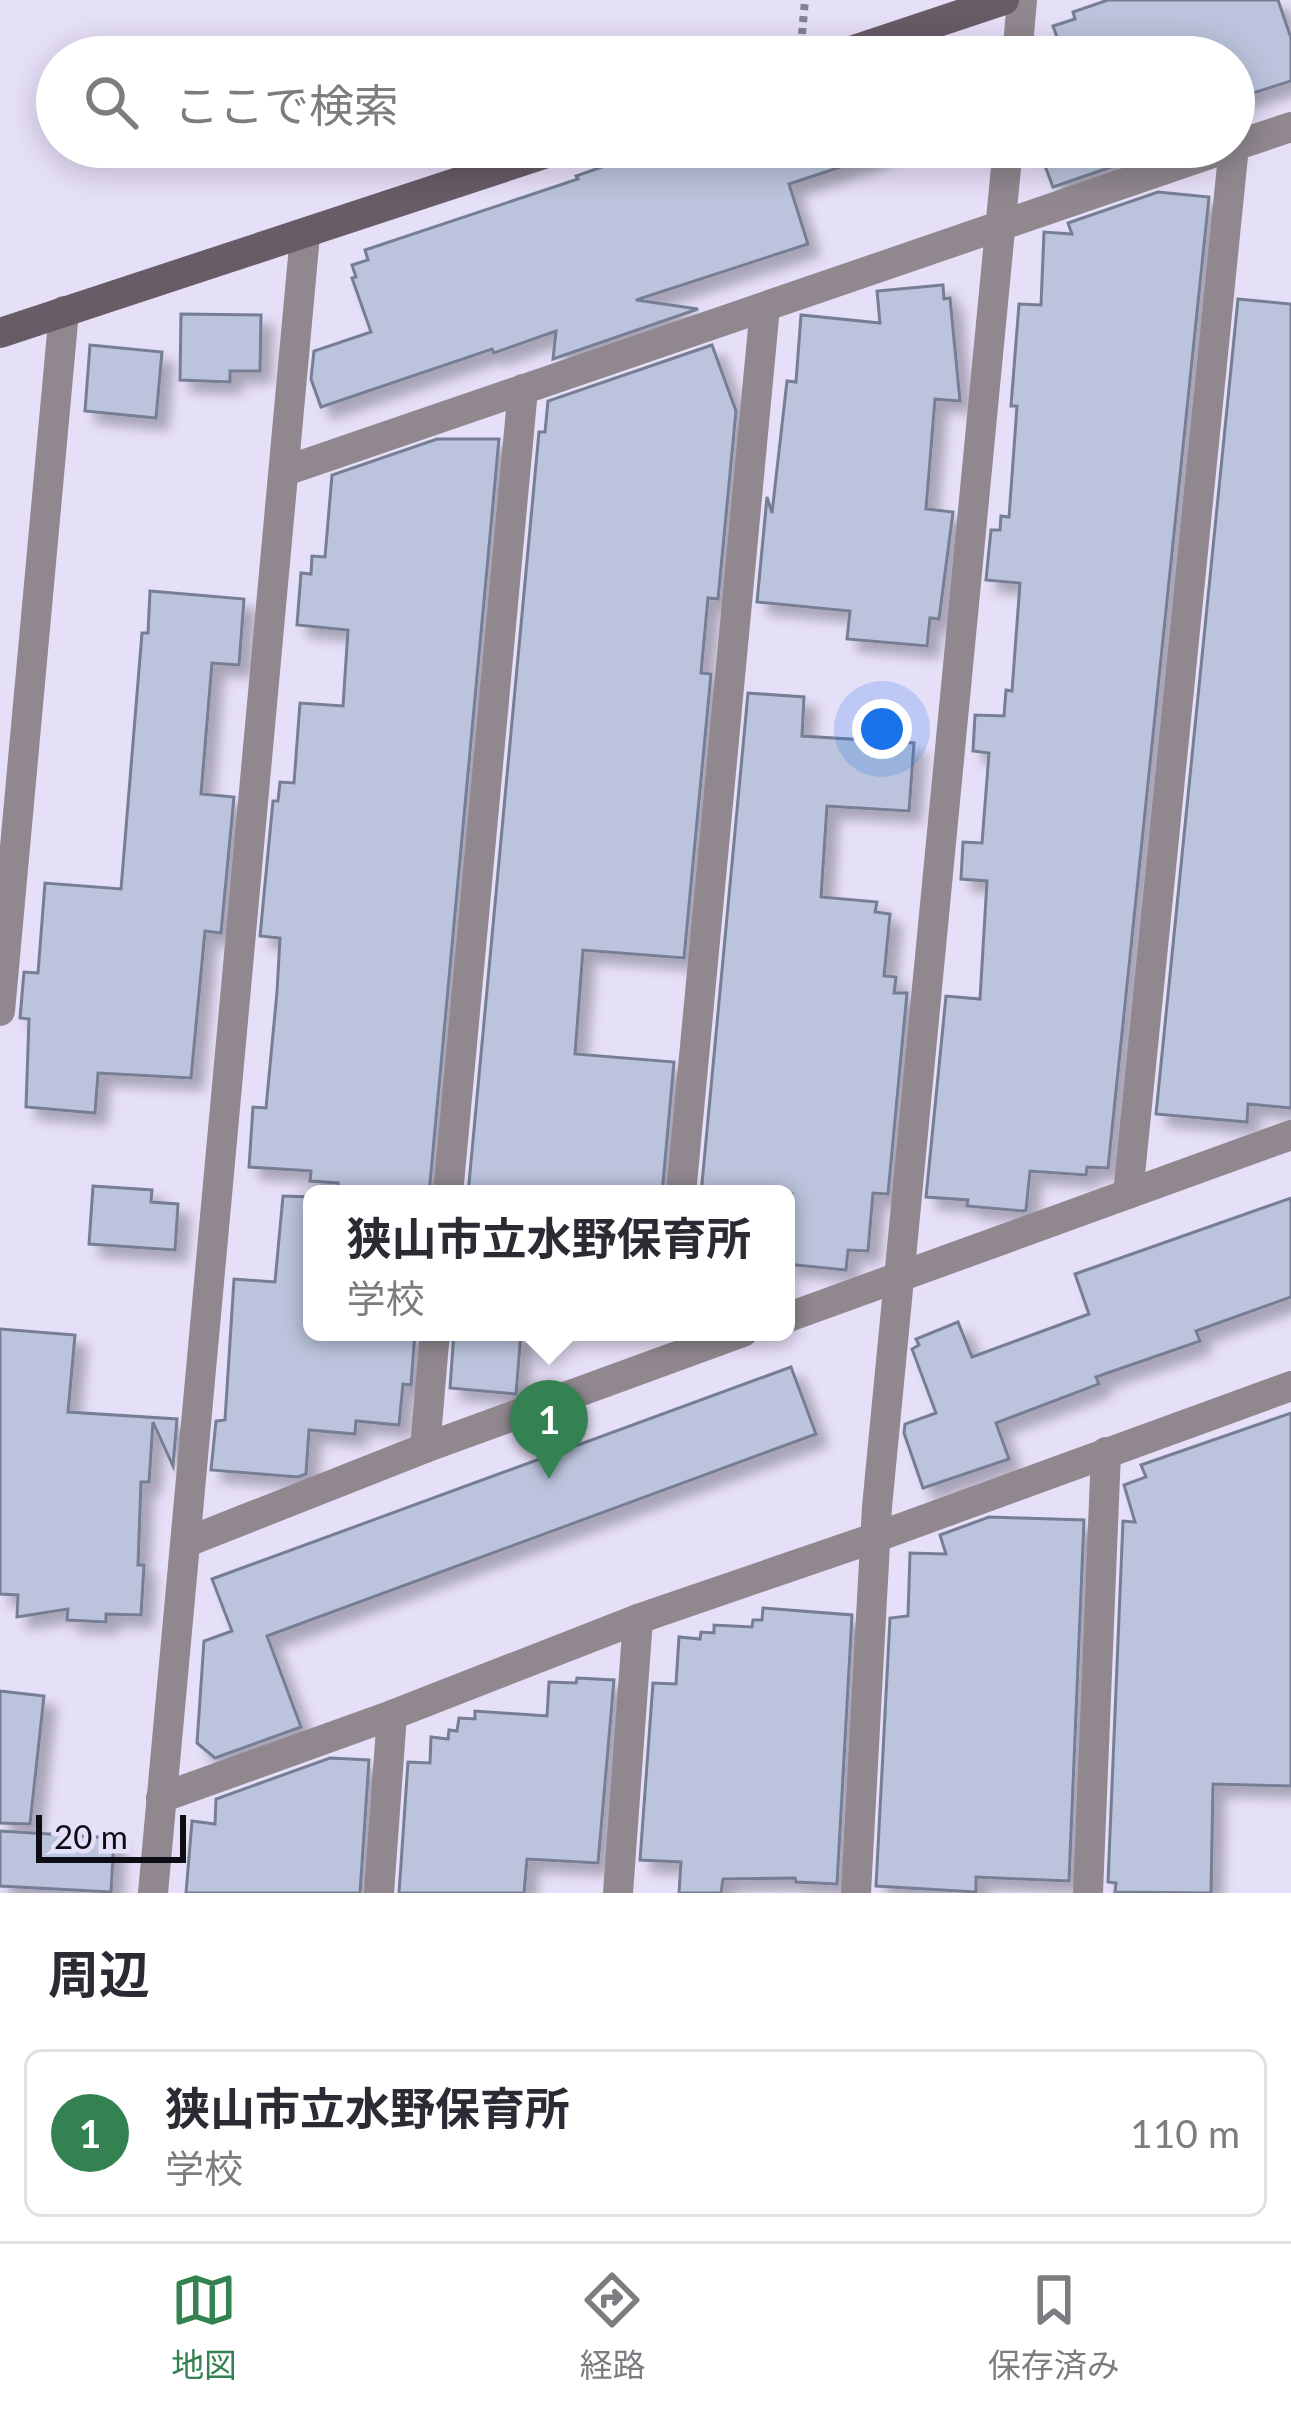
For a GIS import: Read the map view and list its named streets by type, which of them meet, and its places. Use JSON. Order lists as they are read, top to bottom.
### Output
{
  "scale_bar": "20 m",
  "page": {
    "search": "ここで検索",
    "popup": ["狭山市立水野保育所", "学校"],
    "pins": "1",
    "scale": "20 m",
    "heading": "周辺",
    "list": [
      {
        "mark": "1",
        "name": "狭山市立水野保育所",
        "note": "学校",
        "value": "110 m"
      }
    ],
    "nav": ["地図", "経路", "保存済み"]
  }
}
